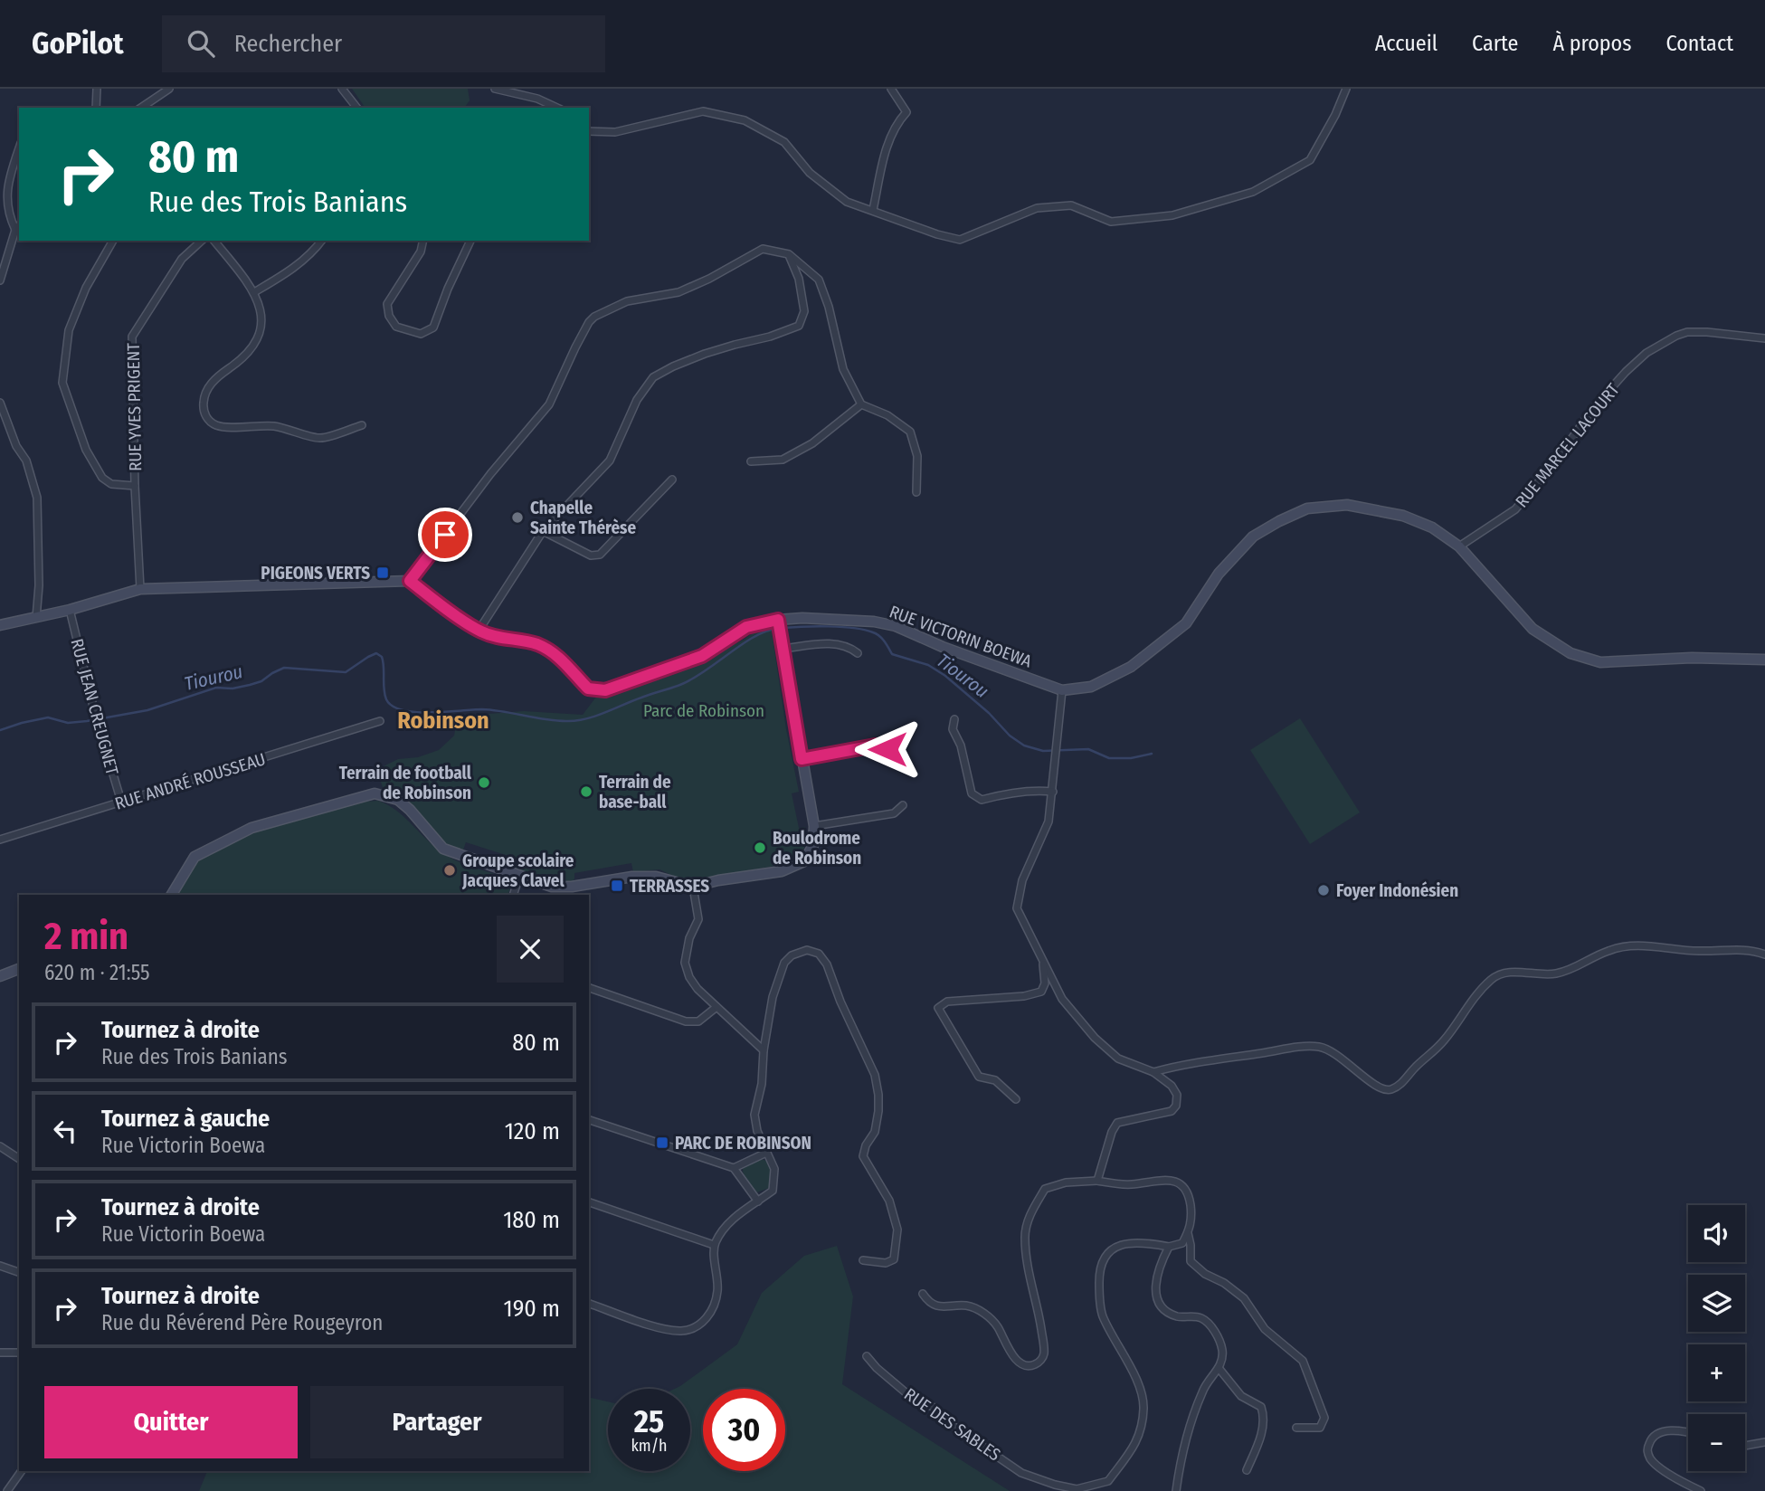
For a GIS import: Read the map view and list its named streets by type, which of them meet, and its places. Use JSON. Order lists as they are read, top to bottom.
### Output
{
  "streets": {
    "street": [
      "RUE YVES PRIGENT",
      "RUE MARCEL LACOURT",
      "RUE VICTORIN BOEWA",
      "RUE JEAN CREUGNET",
      "RUE ANDRÉ ROUSSEAU",
      "RUE DES SABLES"
    ]
  },
  "crossings": [
    ["RUE JEAN CREUGNET", "RUE ANDRÉ ROUSSEAU"]
  ],
  "districts": ["Robinson"],
  "water": ["Tiourou"],
  "parks": ["Parc de Robinson"],
  "places": {
    "other": [
      "Chapelle Sainte Thérèse",
      "Terrain de football de Robinson",
      "Terrain de base-ball",
      "Boulodrome de Robinson",
      "Groupe scolaire Jacques Clavel",
      "Foyer Indonésien"
    ],
    "transit": ["PIGEONS VERTS", "TERRASSES", "PARC DE ROBINSON"]
  },
  "page": {
    "header": "GoPilot",
    "search": "Rechercher",
    "nav": [
      "Accueil",
      "Carte",
      "À propos",
      "Contact"
    ],
    "turn": ["80 m", "Rue des Trois Banians"],
    "heading": ["2 min", "620 m · 21:55"],
    "list": [
      {
        "name": "Tournez à droite",
        "note": "Rue des Trois Banians",
        "value": "80 m"
      },
      {
        "name": "Tournez à gauche",
        "note": "Rue Victorin Boewa",
        "value": "120 m"
      },
      {
        "name": "Tournez à droite",
        "note": "Rue Victorin Boewa",
        "value": "180 m"
      },
      {
        "name": "Tournez à droite",
        "note": "Rue du Révérend Père Rougeyron",
        "value": "190 m"
      }
    ],
    "map_buttons": ["+", "−"],
    "buttons": ["Quitter", "Partager"],
    "speed": "25 km/h",
    "limit": "30"
  }
}
